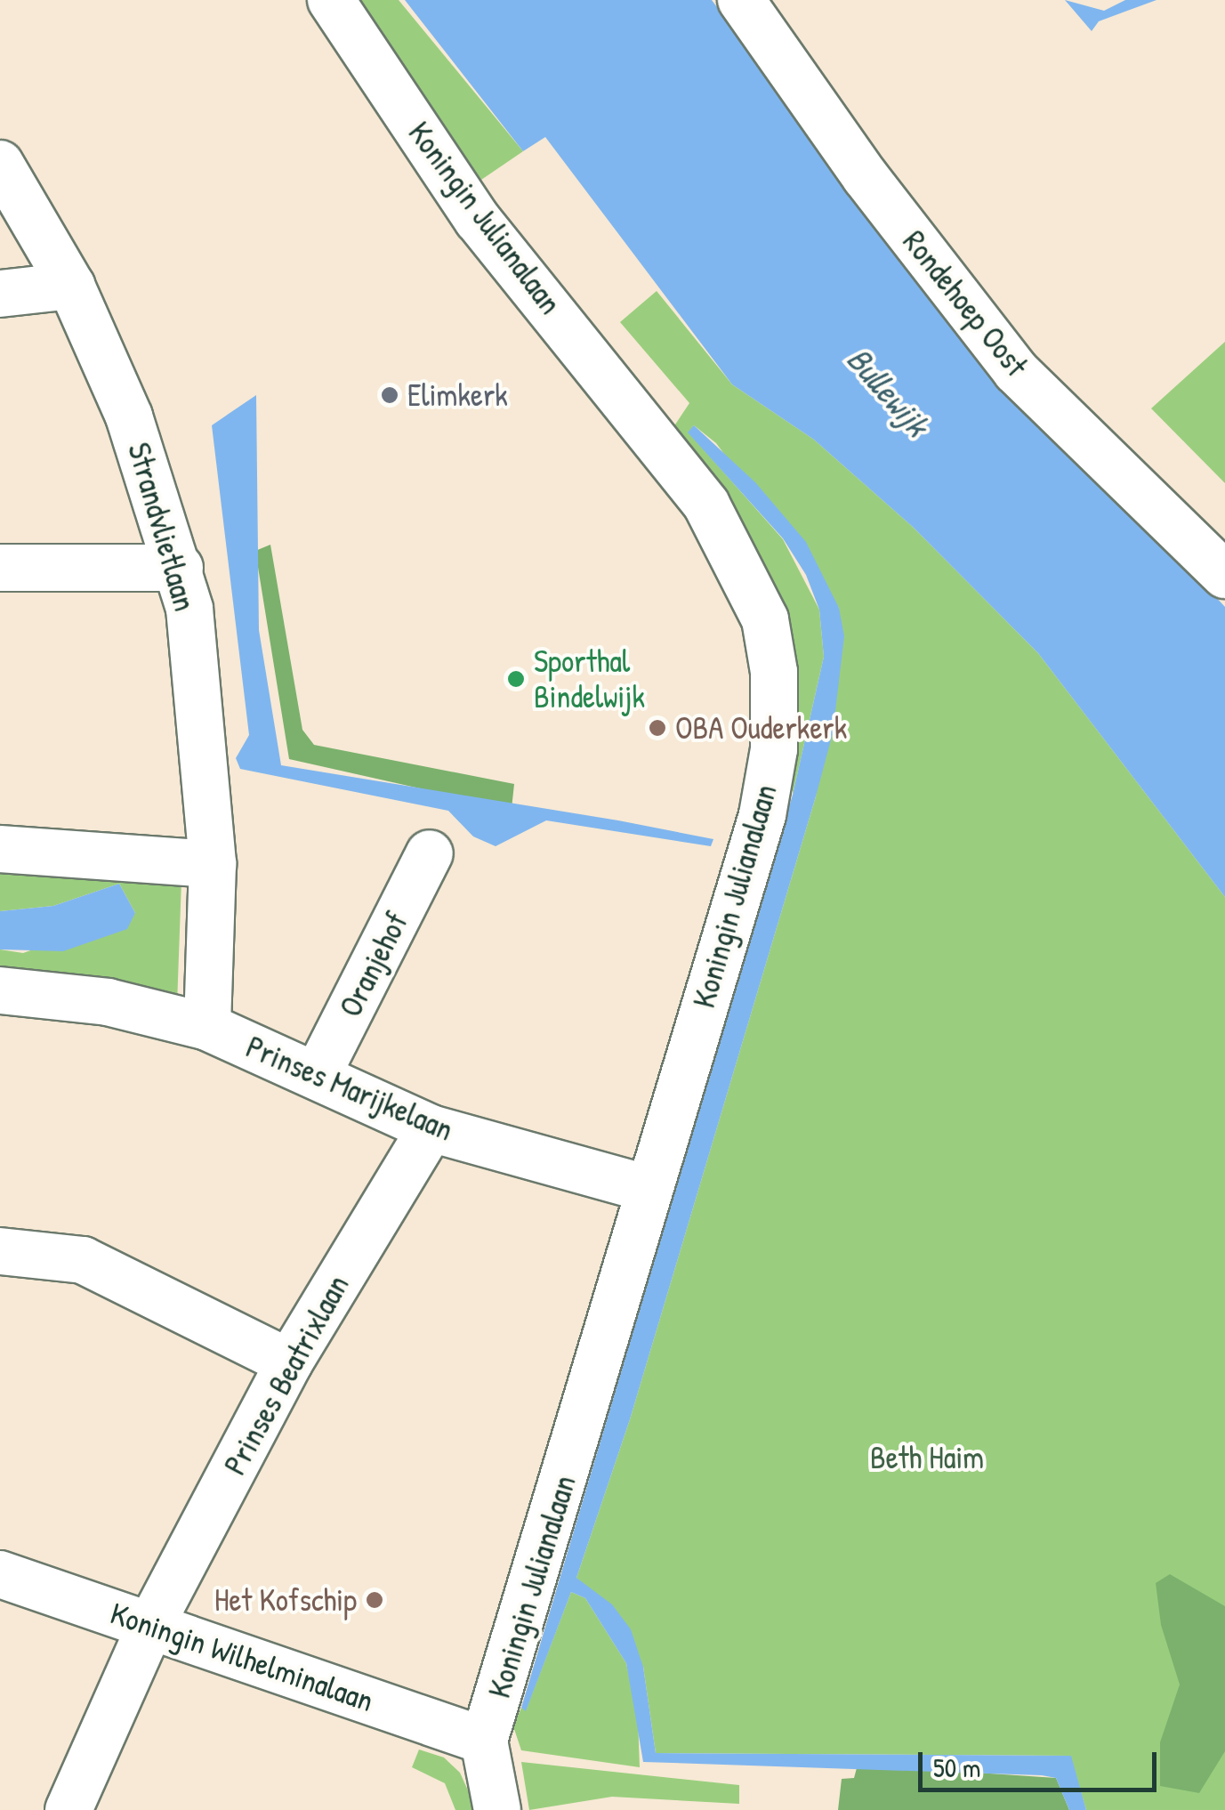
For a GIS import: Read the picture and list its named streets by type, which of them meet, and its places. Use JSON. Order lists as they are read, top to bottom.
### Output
{
  "streets": {
    "street": [
      "Koningin Julianalaan",
      "Rondehoep Oost",
      "Strandvlietlaan",
      "Oranjehof",
      "Prinses Marijkelaan",
      "Prinses Beatrixlaan",
      "Koningin Wilhelminalaan"
    ]
  },
  "crossings": [
    ["Koningin Julianalaan", "Prinses Marijkelaan"],
    ["Koningin Julianalaan", "Koningin Wilhelminalaan"],
    ["Strandvlietlaan", "Prinses Marijkelaan"],
    ["Oranjehof", "Prinses Marijkelaan"],
    ["Prinses Marijkelaan", "Prinses Beatrixlaan"],
    ["Prinses Beatrixlaan", "Koningin Wilhelminalaan"]
  ],
  "water": ["Bullewijk"],
  "parks": ["Beth Haim"],
  "places": [
    "Elimkerk",
    "Sporthal Bindelwijk",
    "OBA Ouderkerk",
    "Het Kofschip"
  ],
  "scale_bar": "50 m"
}
